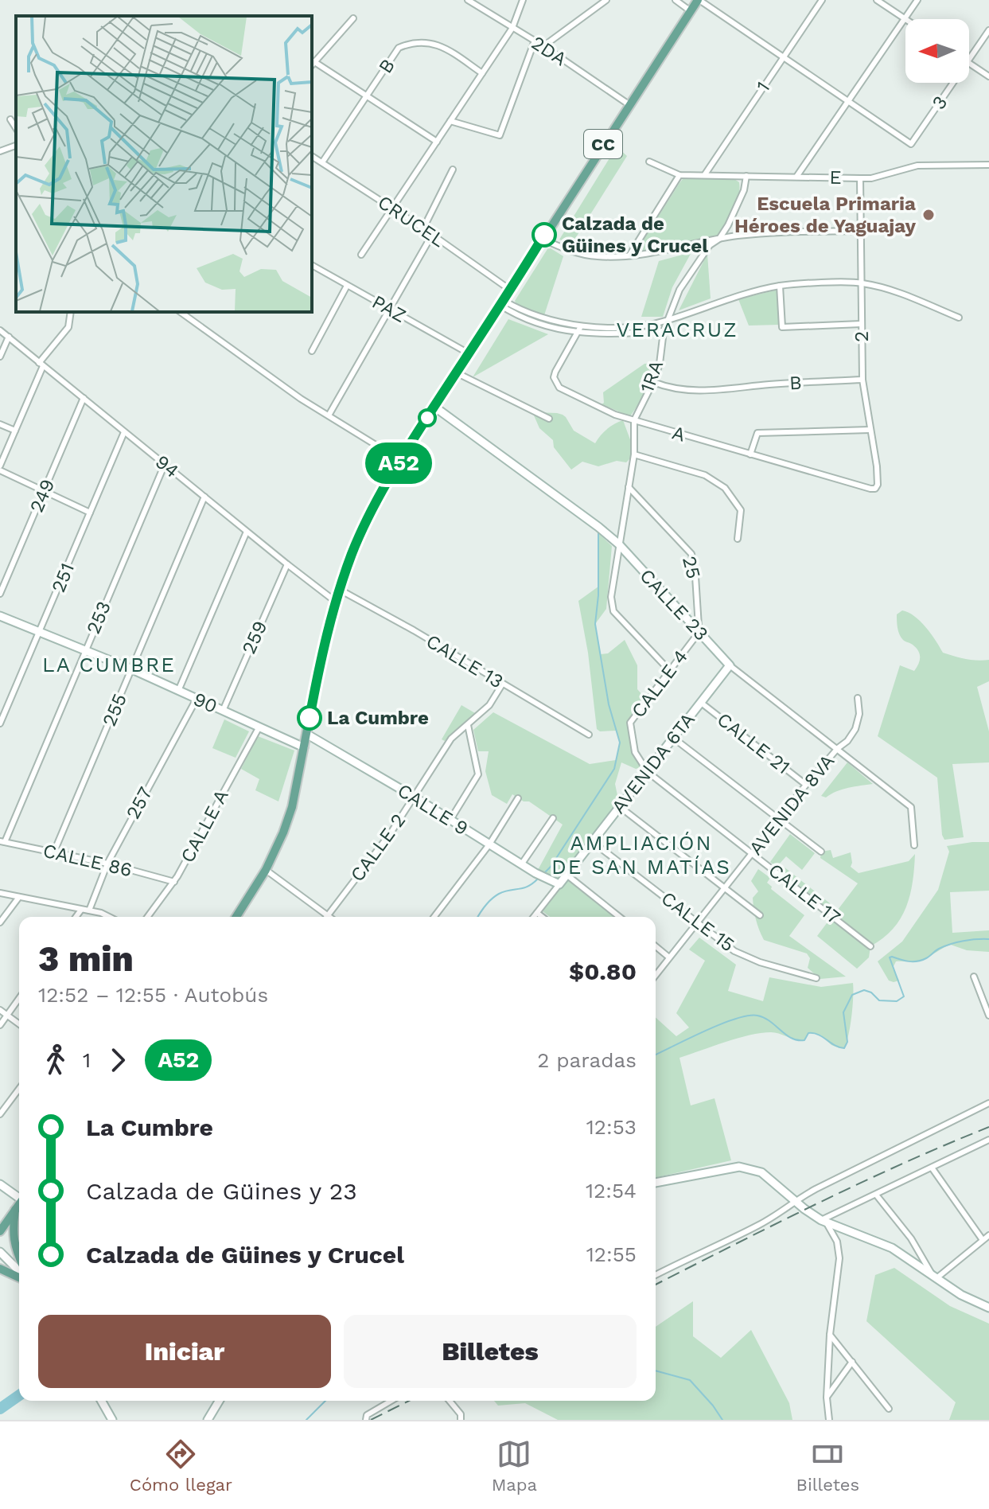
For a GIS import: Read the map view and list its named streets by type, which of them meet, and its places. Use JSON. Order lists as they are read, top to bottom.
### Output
{
  "streets": {
    "main road": ["CC"],
    "street": [
      "2DA",
      "B",
      "1",
      "3",
      "E",
      "CRUCEL",
      "PAZ",
      "2",
      "1RA",
      "A",
      "94",
      "249",
      "25",
      "251",
      "CALLE 23",
      "253",
      "259",
      "CALLE 13",
      "CALLE 4",
      "90",
      "255",
      "CALLE 21",
      "AVENIDA 6TA",
      "257",
      "AVENIDA 8VA",
      "CALLE 9",
      "CALLE A",
      "CALLE 2",
      "CALLE 86",
      "CALLE 17",
      "CALLE 15"
    ]
  },
  "crossings": [
    ["2DA", "CC"],
    ["B", "CRUCEL"],
    ["B", "2"],
    ["B", "1RA"],
    ["1", "E"],
    ["CC", "CRUCEL"],
    ["CC", "PAZ"],
    ["CC", "94"],
    ["CC", "CALLE 23"],
    ["CC", "CALLE 13"],
    ["CC", "90"],
    ["CC", "CALLE 9"],
    ["E", "2"],
    ["E", "1RA"],
    ["2", "A"],
    ["1RA", "A"],
    ["1RA", "25"],
    ["1RA", "CALLE 23"],
    ["1RA", "CALLE 4"],
    ["94", "249"],
    ["94", "251"],
    ["94", "253"],
    ["94", "259"],
    ["94", "255"],
    ["25", "CALLE 23"],
    ["25", "CALLE 4"],
    ["251", "90"],
    ["CALLE 23", "CALLE 4"],
    ["CALLE 23", "AVENIDA 6TA"],
    ["CALLE 23", "AVENIDA 8VA"],
    ["253", "90"],
    ["253", "CALLE 86"],
    ["259", "90"],
    ["CALLE 13", "CALLE 2"],
    ["CALLE 4", "AVENIDA 6TA"],
    ["CALLE 4", "CALLE 17"],
    ["90", "255"],
    ["90", "257"],
    ["90", "CALLE A"],
    ["255", "CALLE 86"],
    ["CALLE 21", "AVENIDA 6TA"],
    ["CALLE 21", "AVENIDA 8VA"],
    ["AVENIDA 6TA", "CALLE 9"],
    ["AVENIDA 6TA", "CALLE 17"],
    ["AVENIDA 6TA", "CALLE 15"],
    ["257", "CALLE 86"],
    ["AVENIDA 8VA", "CALLE 17"],
    ["AVENIDA 8VA", "CALLE 15"],
    ["CALLE 9", "CALLE 2"],
    ["CALLE A", "CALLE 86"]
  ],
  "districts": ["VERACRUZ", "LA CUMBRE", "AMPLIACIÓN DE SAN MATÍAS"],
  "places": ["Escuela Primaria Héroes de Yaguajay", "Calzada de Güines y Crucel", "La Cumbre"],
  "lines": ["bus line A52"],
  "north": "left",
  "page": {
    "on_map": "A52",
    "heading": ["3 min", "12:52 – 12:55 · Autobús", "$0.80"],
    "legs": ["1", "A52", "2 paradas"],
    "list": [
      {
        "name": "La Cumbre",
        "value": "12:53"
      },
      {
        "name": "Calzada de Güines y 23",
        "value": "12:54"
      },
      {
        "name": "Calzada de Güines y Crucel",
        "value": "12:55"
      }
    ],
    "buttons": ["Iniciar", "Billetes"],
    "tabs": ["Cómo llegar", "Mapa", "Billetes"]
  }
}
